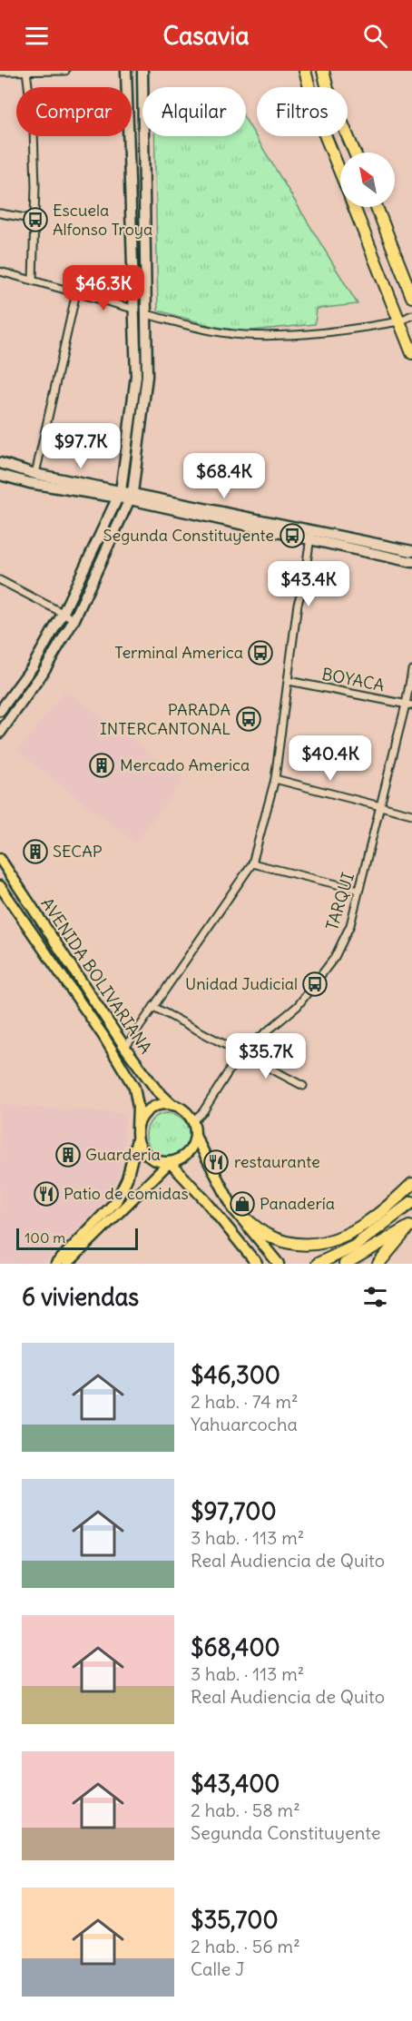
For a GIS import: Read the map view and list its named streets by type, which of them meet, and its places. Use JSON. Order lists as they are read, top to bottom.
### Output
{
  "streets": {
    "main road": ["AVENIDA BOLIVARIANA"],
    "street": ["BOYACA", "TARQUI"]
  },
  "crossings": [
    ["BOYACA", "TARQUI"],
    ["TARQUI", "AVENIDA BOLIVARIANA"]
  ],
  "places": {
    "bus stop": [
      "Escuela Alfonso Troya",
      "Segunda Constituyente",
      "Terminal America",
      "PARADA INTERCANTONAL",
      "Unidad Judicial"
    ],
    "building": ["Mercado America", "SECAP", "Guarderia"],
    "restaurant": ["restaurante", "Patio de comidas"],
    "shop": ["Panadería"]
  },
  "scale_bar": "100 m",
  "north": "top left",
  "page": {
    "header": "Casavia",
    "chip": ["Comprar", "Alquilar", "Filtros"],
    "price": [
      "$46.3K",
      "$97.7K",
      "$68.4K",
      "$43.4K",
      "$40.4K",
      "$35.7K"
    ],
    "scale": "100 m",
    "heading": "6 viviendas",
    "list": [
      {
        "name": "$46,300",
        "note": "2 hab. · 74 m² · Yahuarcocha"
      },
      {
        "name": "$97,700",
        "note": "3 hab. · 113 m² · Real Audiencia de Quito"
      },
      {
        "name": "$68,400",
        "note": "3 hab. · 113 m² · Real Audiencia de Quito"
      },
      {
        "name": "$43,400",
        "note": "2 hab. · 58 m² · Segunda Constituyente"
      },
      {
        "name": "$35,700",
        "note": "2 hab. · 56 m² · Calle J"
      }
    ]
  }
}
